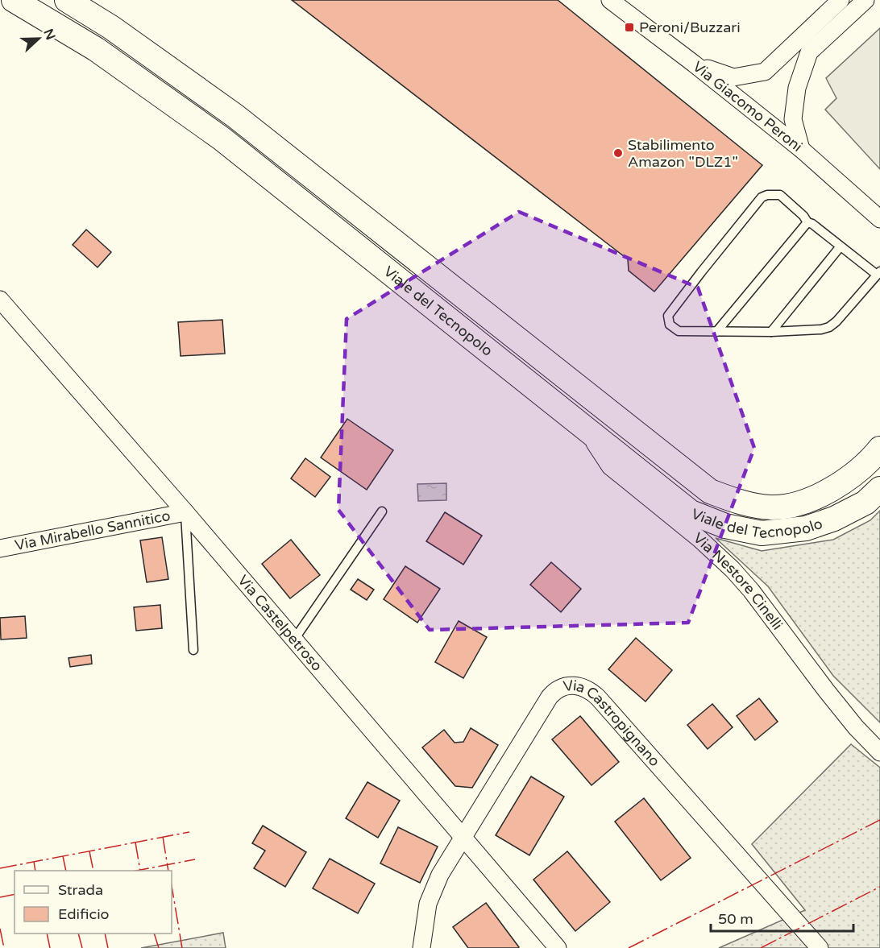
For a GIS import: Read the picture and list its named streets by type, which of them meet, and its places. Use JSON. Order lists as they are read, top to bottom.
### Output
{
  "streets": {
    "main road": ["Viale del Tecnopolo"],
    "street": [
      "Via Giacomo Peroni",
      "Via Mirabello Sannitico",
      "Via Nestore Cinelli",
      "Via Castelpetroso",
      "Via Castropignano"
    ]
  },
  "crossings": [
    ["Viale del Tecnopolo", "Via Nestore Cinelli"],
    ["Via Mirabello Sannitico", "Via Castelpetroso"],
    ["Via Castelpetroso", "Via Castropignano"]
  ],
  "places": {
    "transit": ["Peroni/Buzzari"],
    "other": ["Stabilimento Amazon \"DLZ1\""]
  },
  "legend": ["Strada", "Edificio"],
  "scale_bar": "50 m",
  "north": "right"
}
